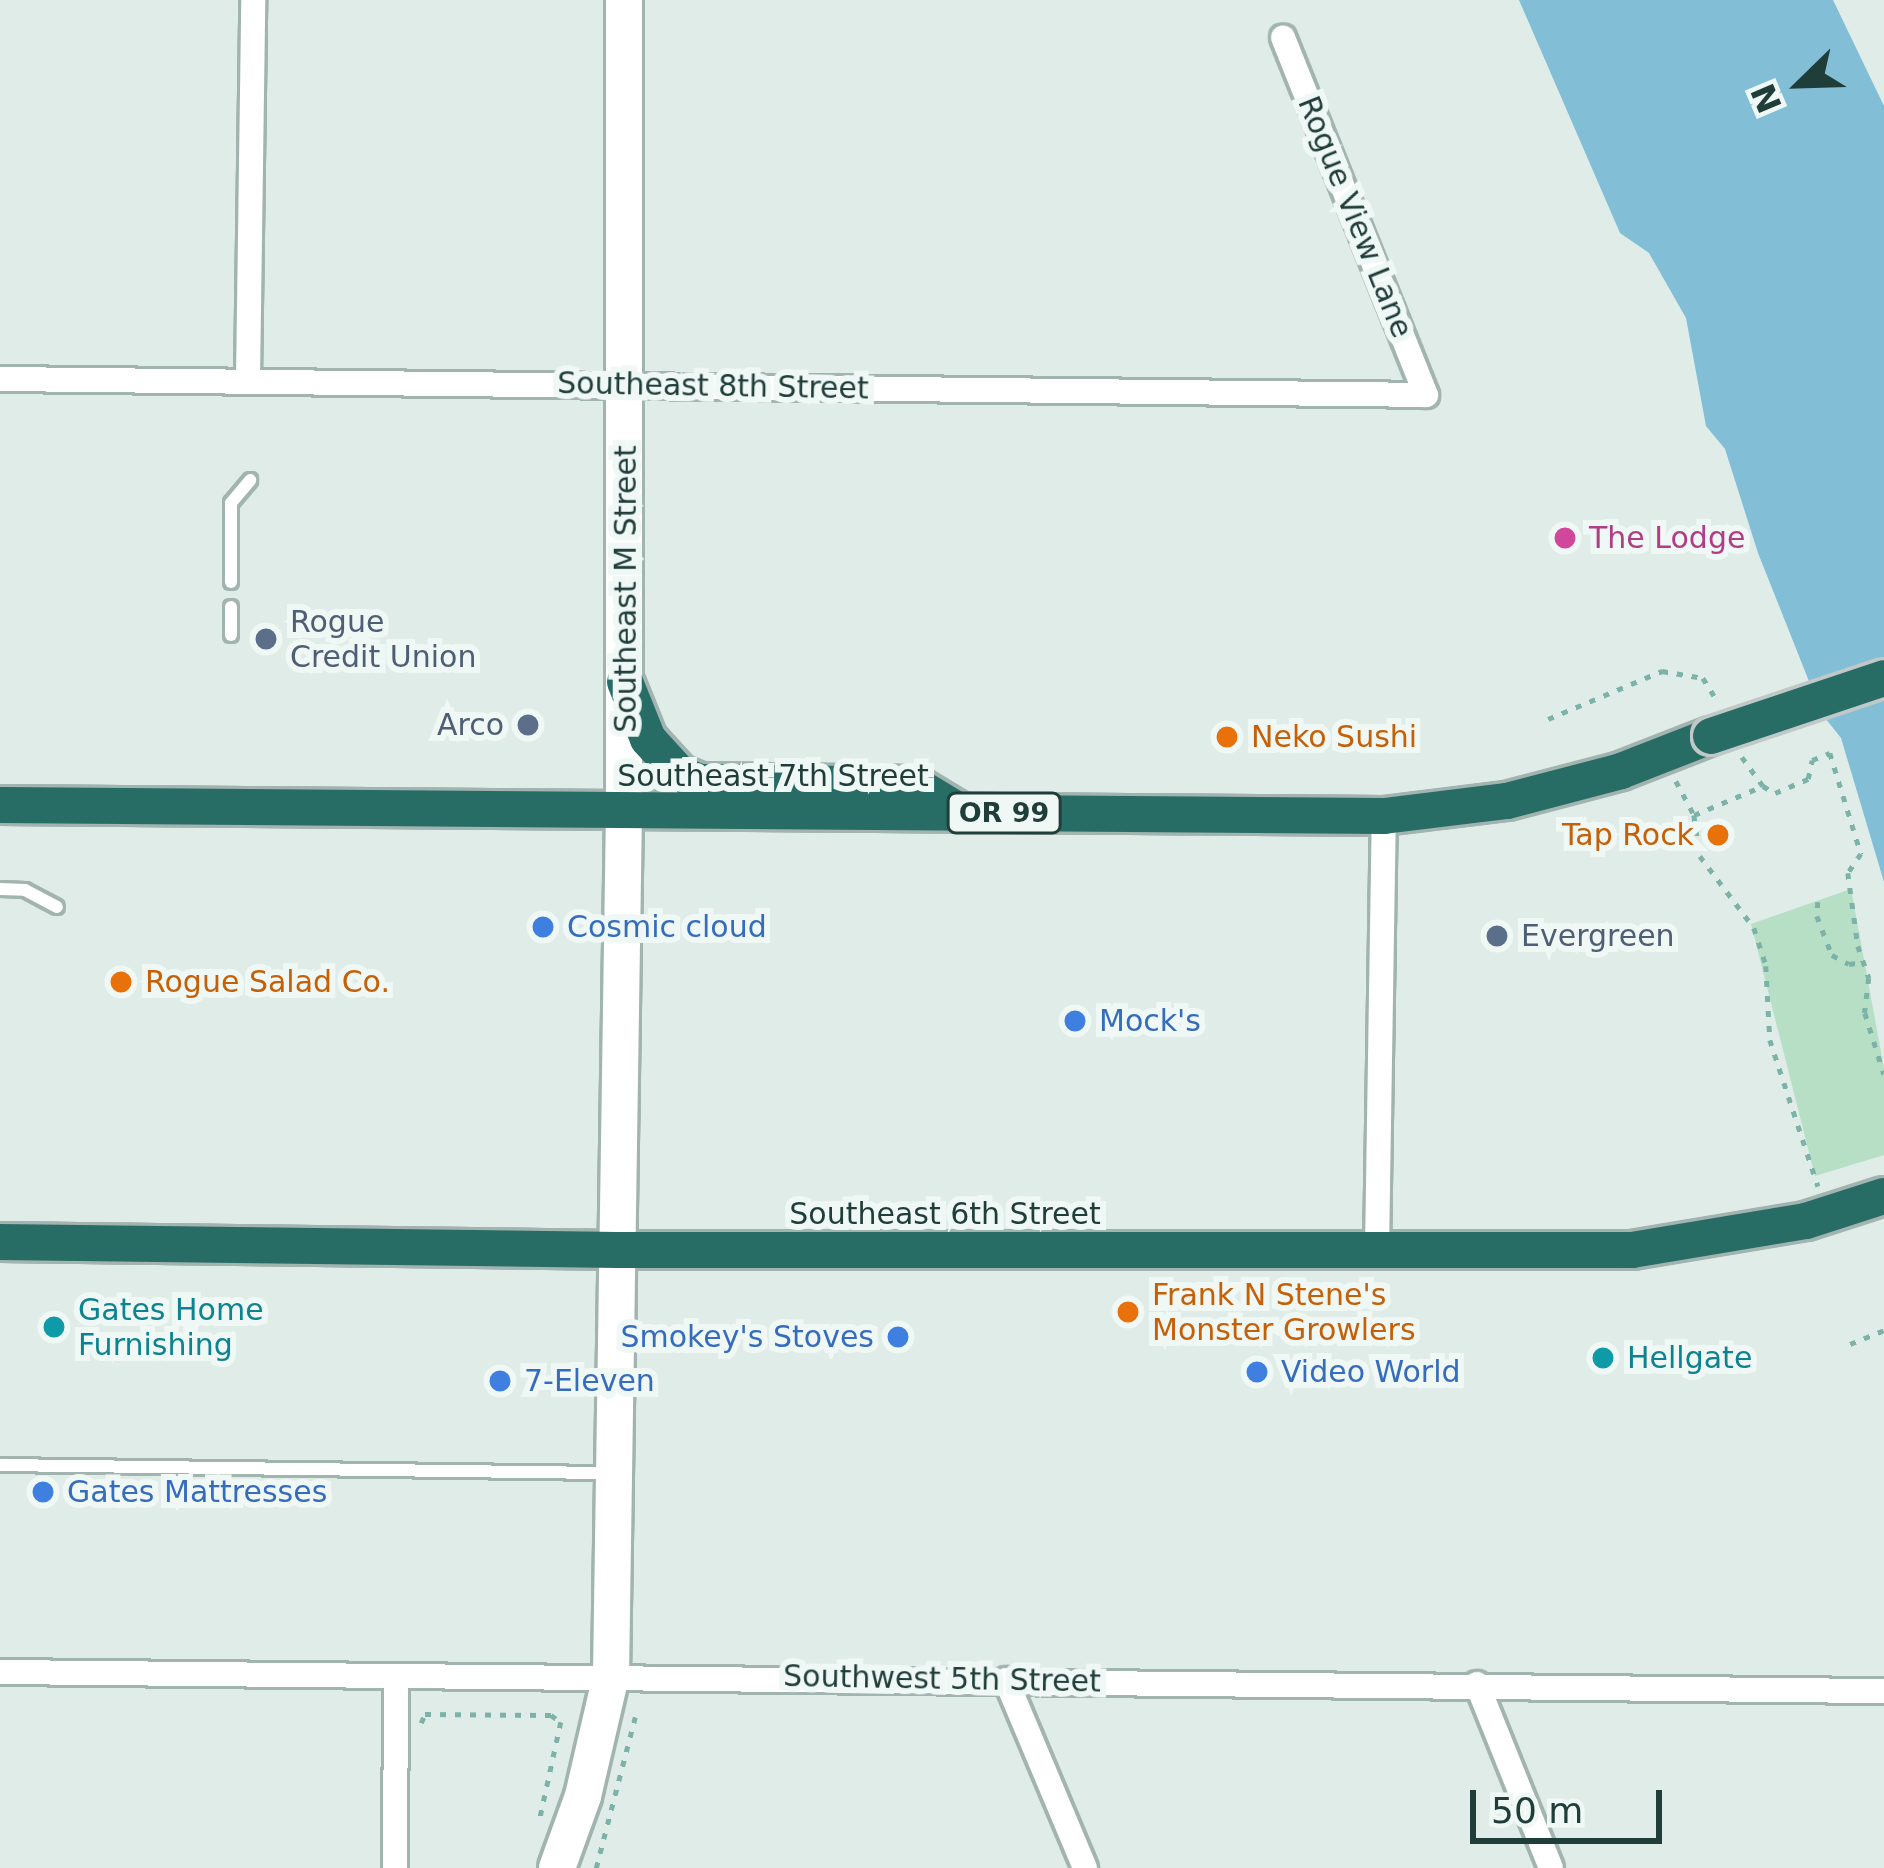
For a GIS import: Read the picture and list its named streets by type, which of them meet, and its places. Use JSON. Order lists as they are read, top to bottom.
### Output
{
  "streets": {
    "highway": ["Southeast 7th Street", "OR 99", "Southeast 6th Street"],
    "street": [
      "Rogue View Lane",
      "Southeast 8th Street",
      "Southeast M Street",
      "Southwest 5th Street"
    ]
  },
  "crossings": [
    ["Rogue View Lane", "Southeast 8th Street"],
    ["Southeast 8th Street", "Southeast M Street"],
    ["Southeast M Street", "Southeast 7th Street"],
    ["Southeast M Street", "Southeast 6th Street"],
    ["Southeast M Street", "Southwest 5th Street"]
  ],
  "places": [
    "The Lodge",
    "Rogue Credit Union",
    "Arco",
    "Neko Sushi",
    "Tap Rock",
    "Cosmic cloud",
    "Evergreen",
    "Rogue Salad Co.",
    "Mock's",
    "Frank N Stene's Monster Growlers",
    "Gates Home Furnishing",
    "Smokey's Stoves",
    "Hellgate",
    "Video World",
    "7-Eleven",
    "Gates Mattresses"
  ],
  "scale_bar": "50 m",
  "north": "bottom left"
}
